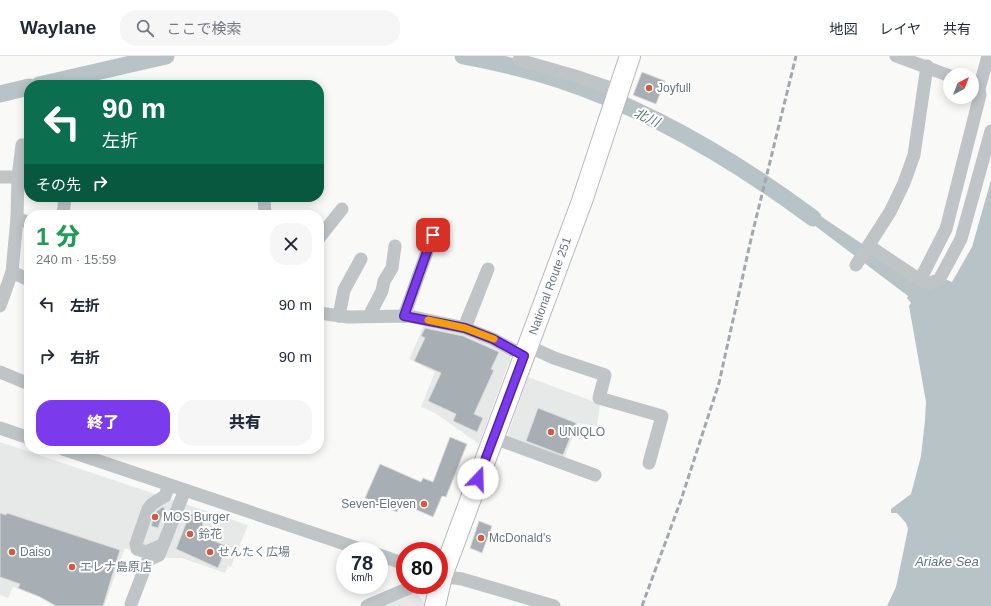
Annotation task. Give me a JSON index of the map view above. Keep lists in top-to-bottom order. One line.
{"streets":{"highway":["National Route 251"]},"water":["北川","Ariake Sea"],"places":["Joyfull","UNIQLO","Seven-Eleven","MOS Burger","鈴花","McDonald's","Daiso","せんたく広場","エレナ島原店"],"north":"top right","page":{"header":"Waylane","search":"ここで検索","nav":["地図","レイヤ","共有"],"turn":["90 m","左折"],"then":"その先","heading":["1 分","240 m · 15:59"],"list":[{"name":"左折","value":"90 m"},{"name":"右折","value":"90 m"}],"buttons":["終了","共有"],"speed":"78 km/h","limit":"80"}}
